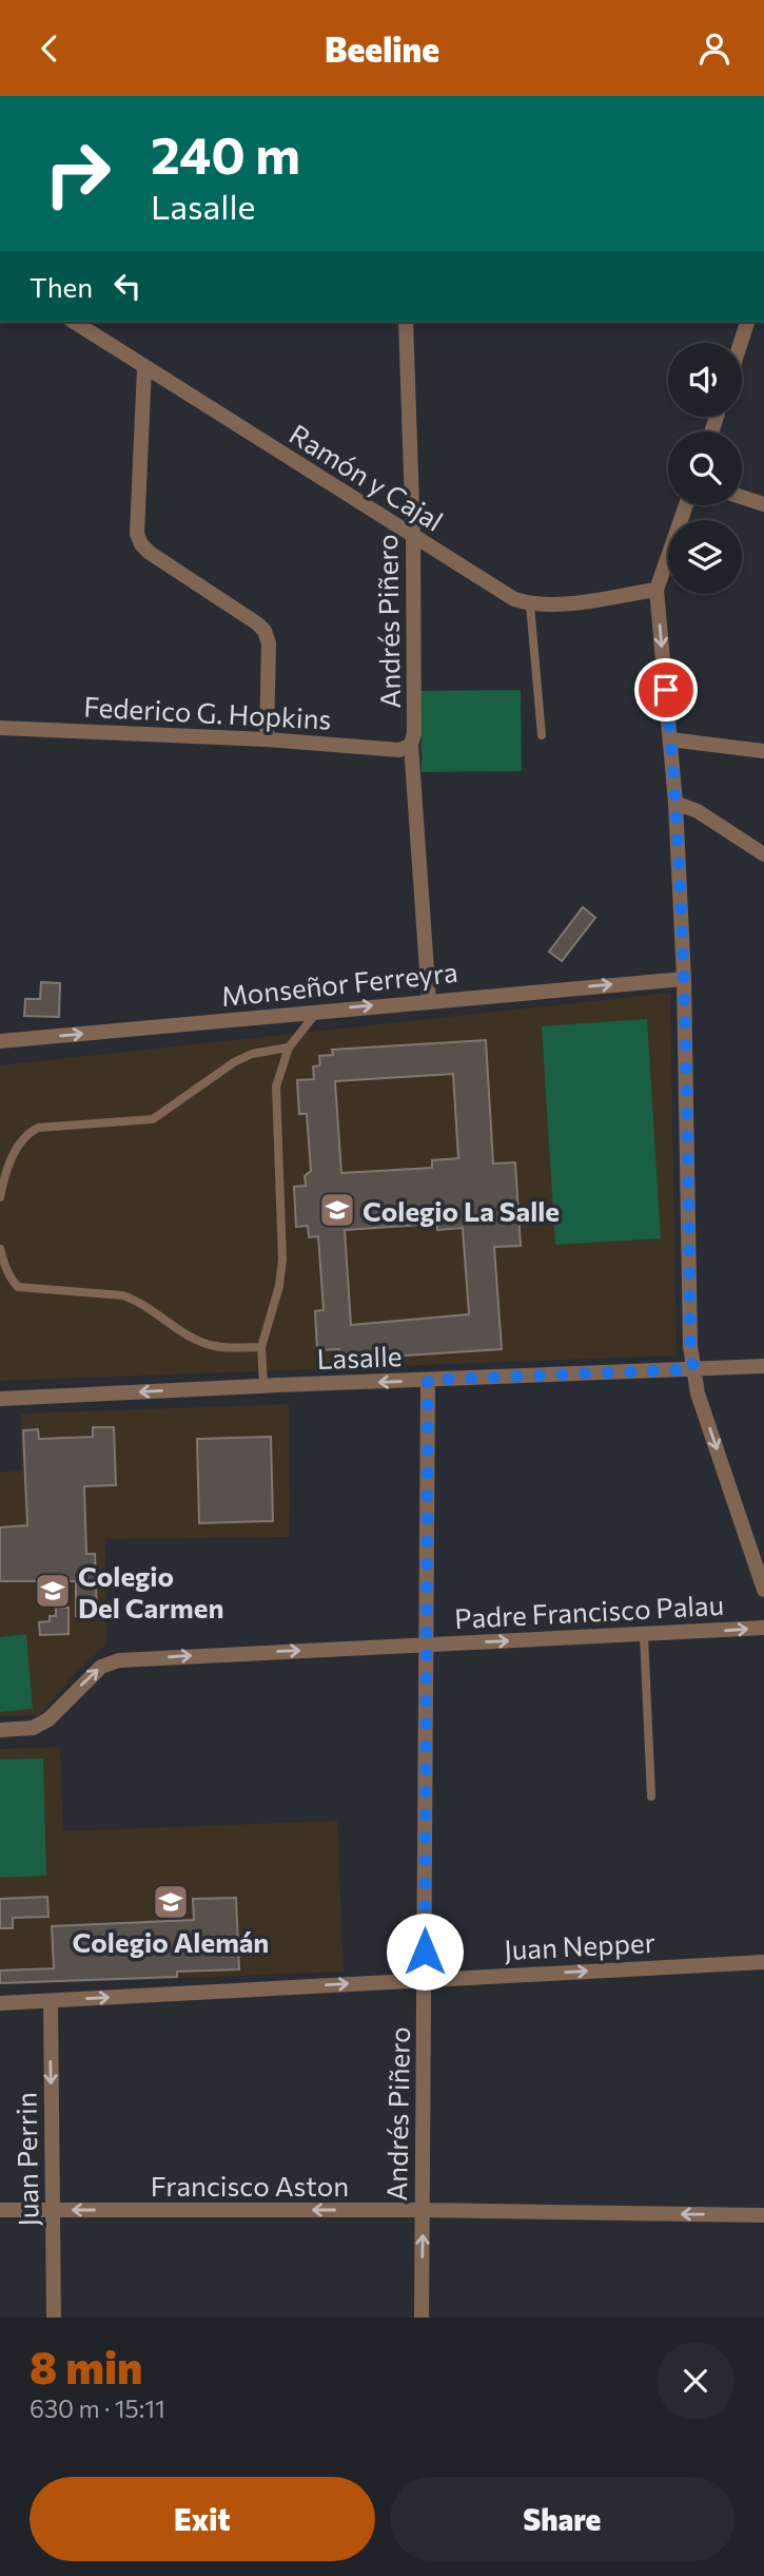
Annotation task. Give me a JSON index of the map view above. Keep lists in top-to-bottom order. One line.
{"streets":{"street":["Ramón y Cajal","Andrés Piñero","Federico G. Hopkins","Monseñor Ferreyra","Lasalle","Padre Francisco Palau","Juan Nepper","Juan Perrin","Francisco Aston"]},"crossings":[["Ramón y Cajal","Andrés Piñero"],["Andrés Piñero","Federico G. Hopkins"],["Andrés Piñero","Monseñor Ferreyra"],["Andrés Piñero","Lasalle"],["Andrés Piñero","Padre Francisco Palau"],["Andrés Piñero","Juan Nepper"],["Andrés Piñero","Francisco Aston"],["Juan Nepper","Juan Perrin"],["Juan Perrin","Francisco Aston"]],"one_way":["Monseñor Ferreyra","Lasalle","Padre Francisco Palau","Juan Nepper","Juan Perrin","Francisco Aston"],"places":{"school or university":["Colegio La Salle","Colegio Del Carmen","Colegio Alemán"]},"page":{"header":"Beeline","turn":["240 m","Lasalle"],"then":"Then","heading":["8 min","630 m · 15:11"],"buttons":["Exit","Share"]}}
